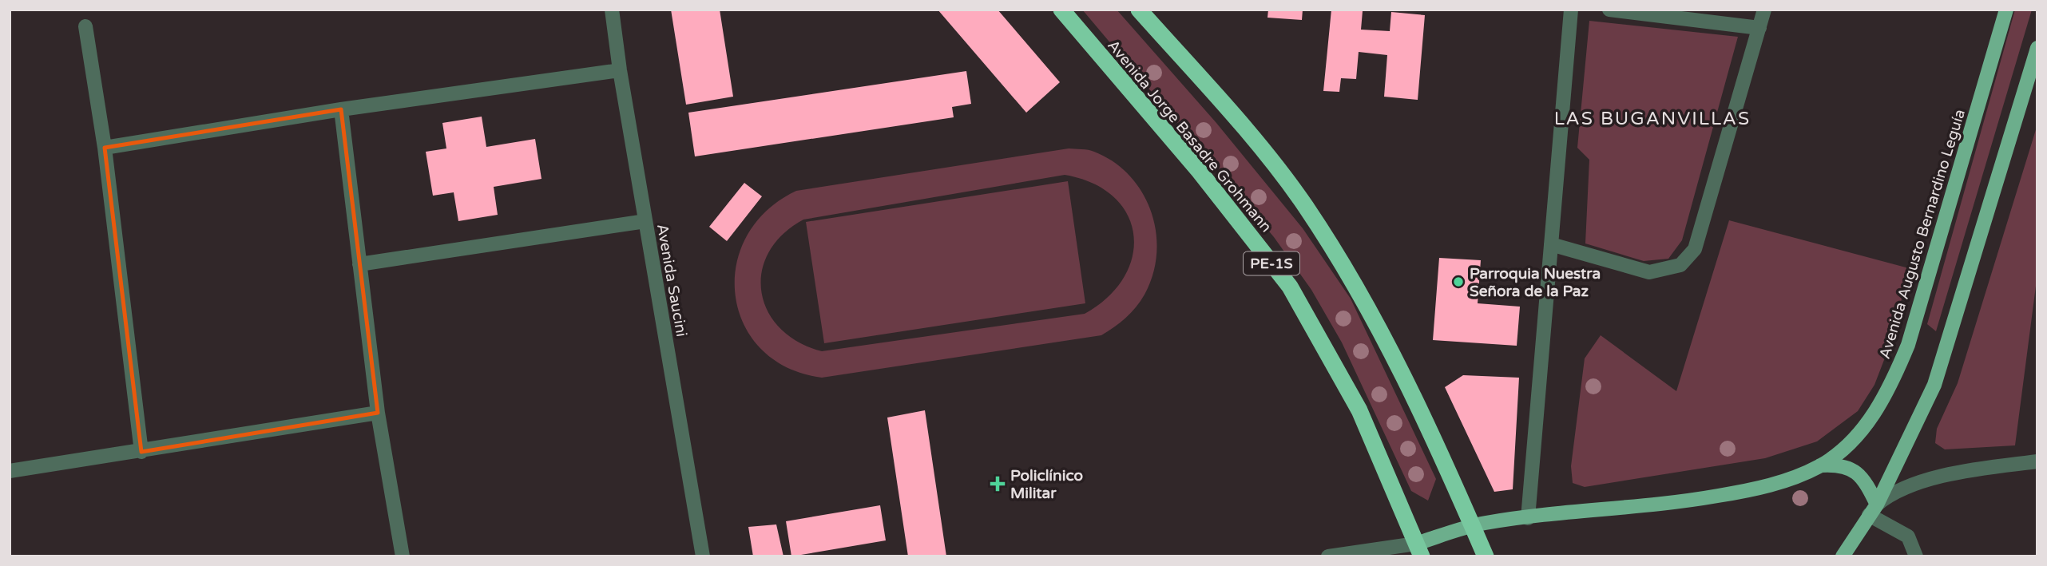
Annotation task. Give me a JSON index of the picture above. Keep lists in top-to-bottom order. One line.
{"streets":{"highway":["Avenida Jorge Basadre Grohmann","PE-1S"],"main road":["Avenida Augusto Bernardino Leguía"],"street":["Avenida Saucini"]},"crossings":[["Avenida Jorge Basadre Grohmann","Avenida Augusto Bernardino Leguía"]],"districts":["LAS BUGANVILLAS"],"places":{"other":["Parroquia Nuestra Señora de la Paz"],"health":["Policlínico Militar"]}}
